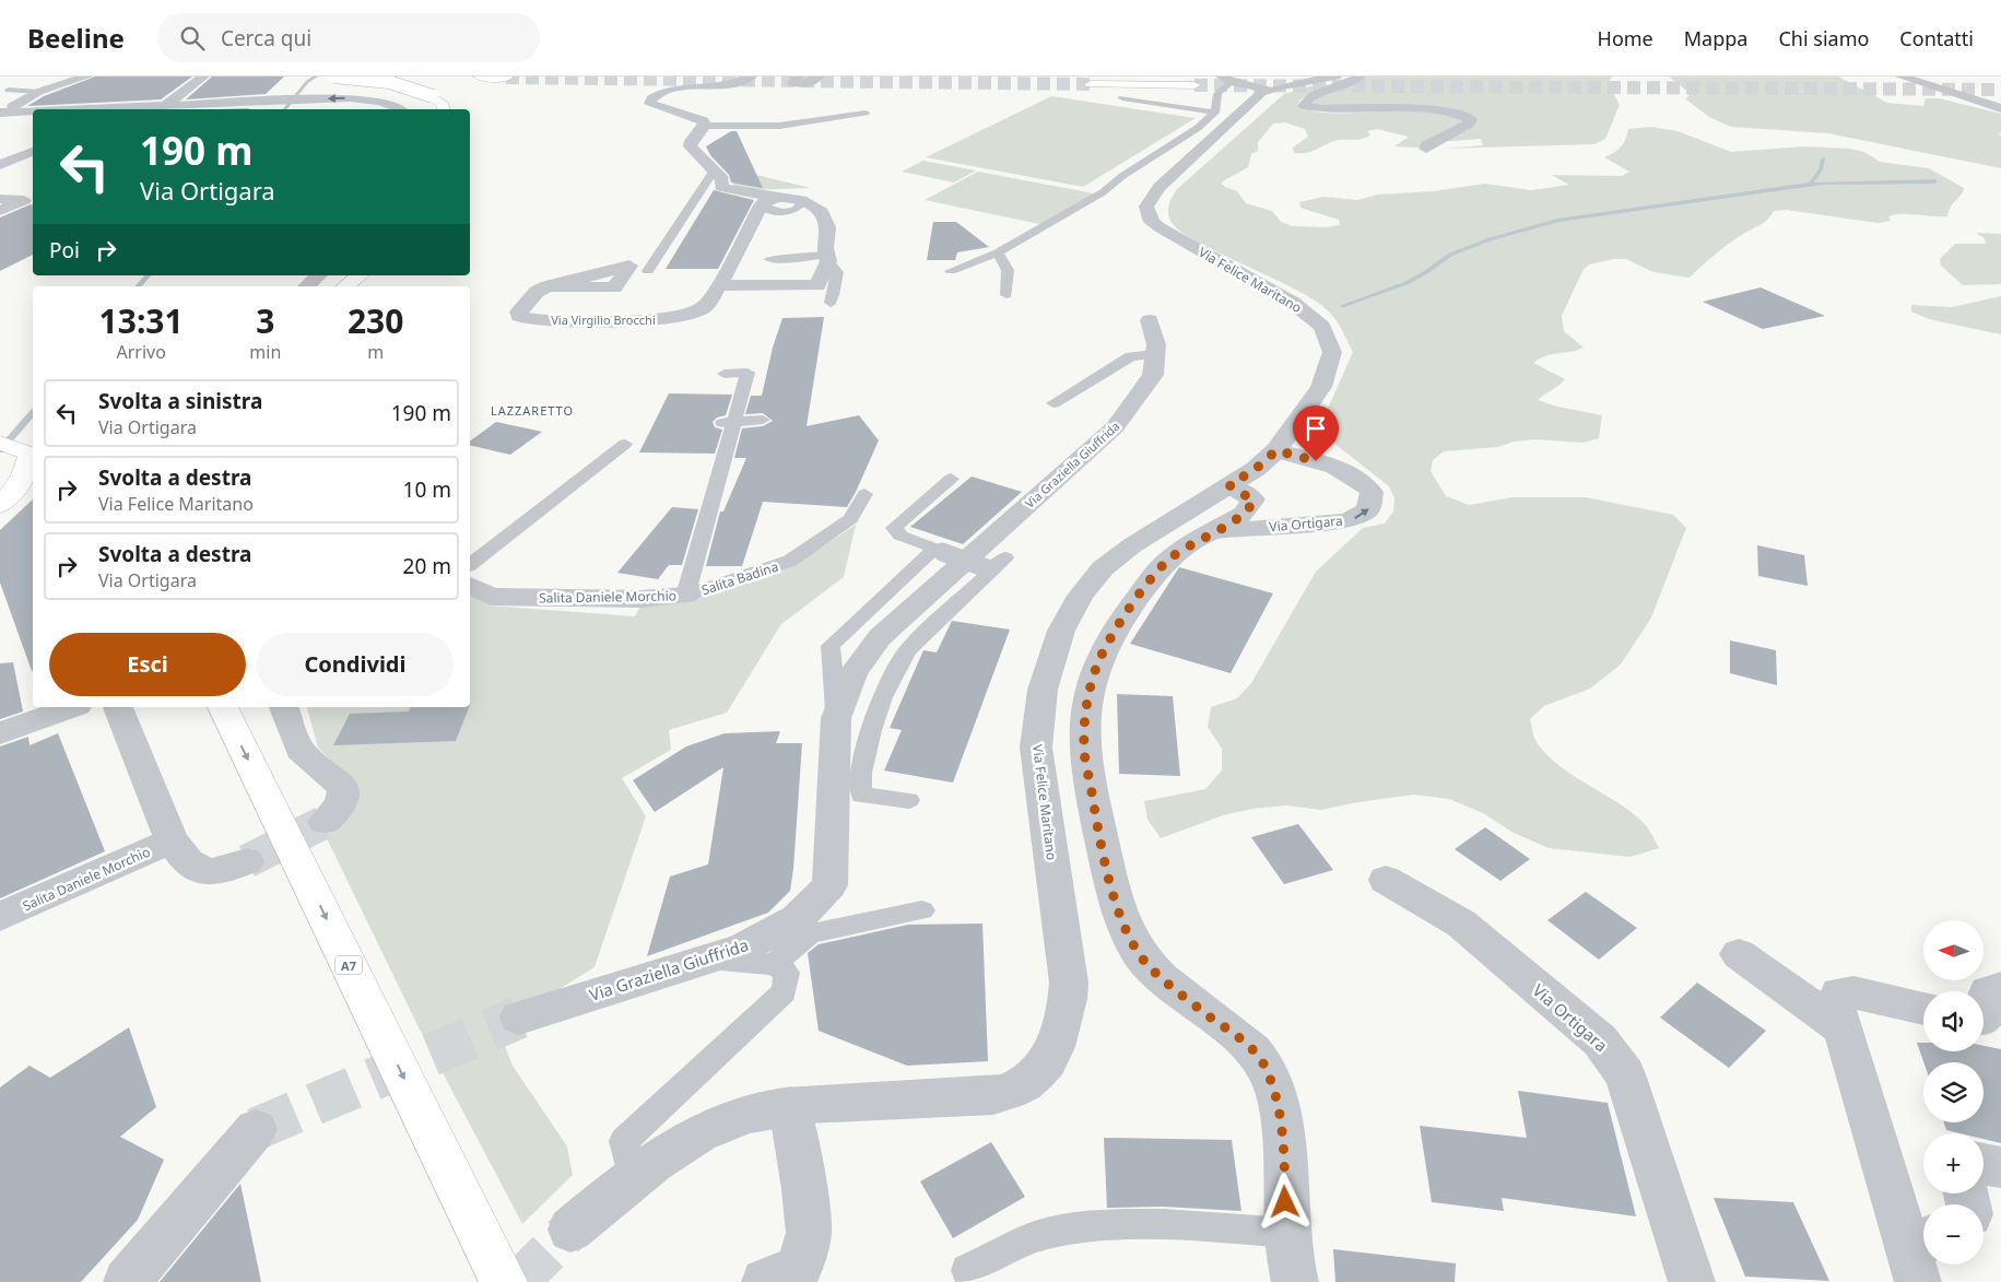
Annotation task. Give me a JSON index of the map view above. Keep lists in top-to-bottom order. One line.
{"streets":{"main road":["A7"],"street":["Via Felice Maritano","Via Virgilio Brocchi","Via Graziella Giuffrida","Via Ortigara","Salita Daniele Morchio"],"lane":["Salita Badina"]},"crossings":[["Via Felice Maritano","Via Ortigara"],["Salita Badina","Salita Daniele Morchio"]],"districts":["LAZZARETTO"],"north":"left","page":{"header":"Beeline","search":"Cerca qui","nav":["Home","Mappa","Chi siamo","Contatti"],"turn":["190 m","Via Ortigara"],"then":"Poi","eta":["13:31","Arrivo","3","min","230","m"],"list":[{"name":"Svolta a sinistra","note":"Via Ortigara","value":"190 m"},{"name":"Svolta a destra","note":"Via Felice Maritano","value":"10 m"},{"name":"Svolta a destra","note":"Via Ortigara","value":"20 m"}],"buttons":["Esci","Condividi"],"map_buttons":["+","−"]}}
